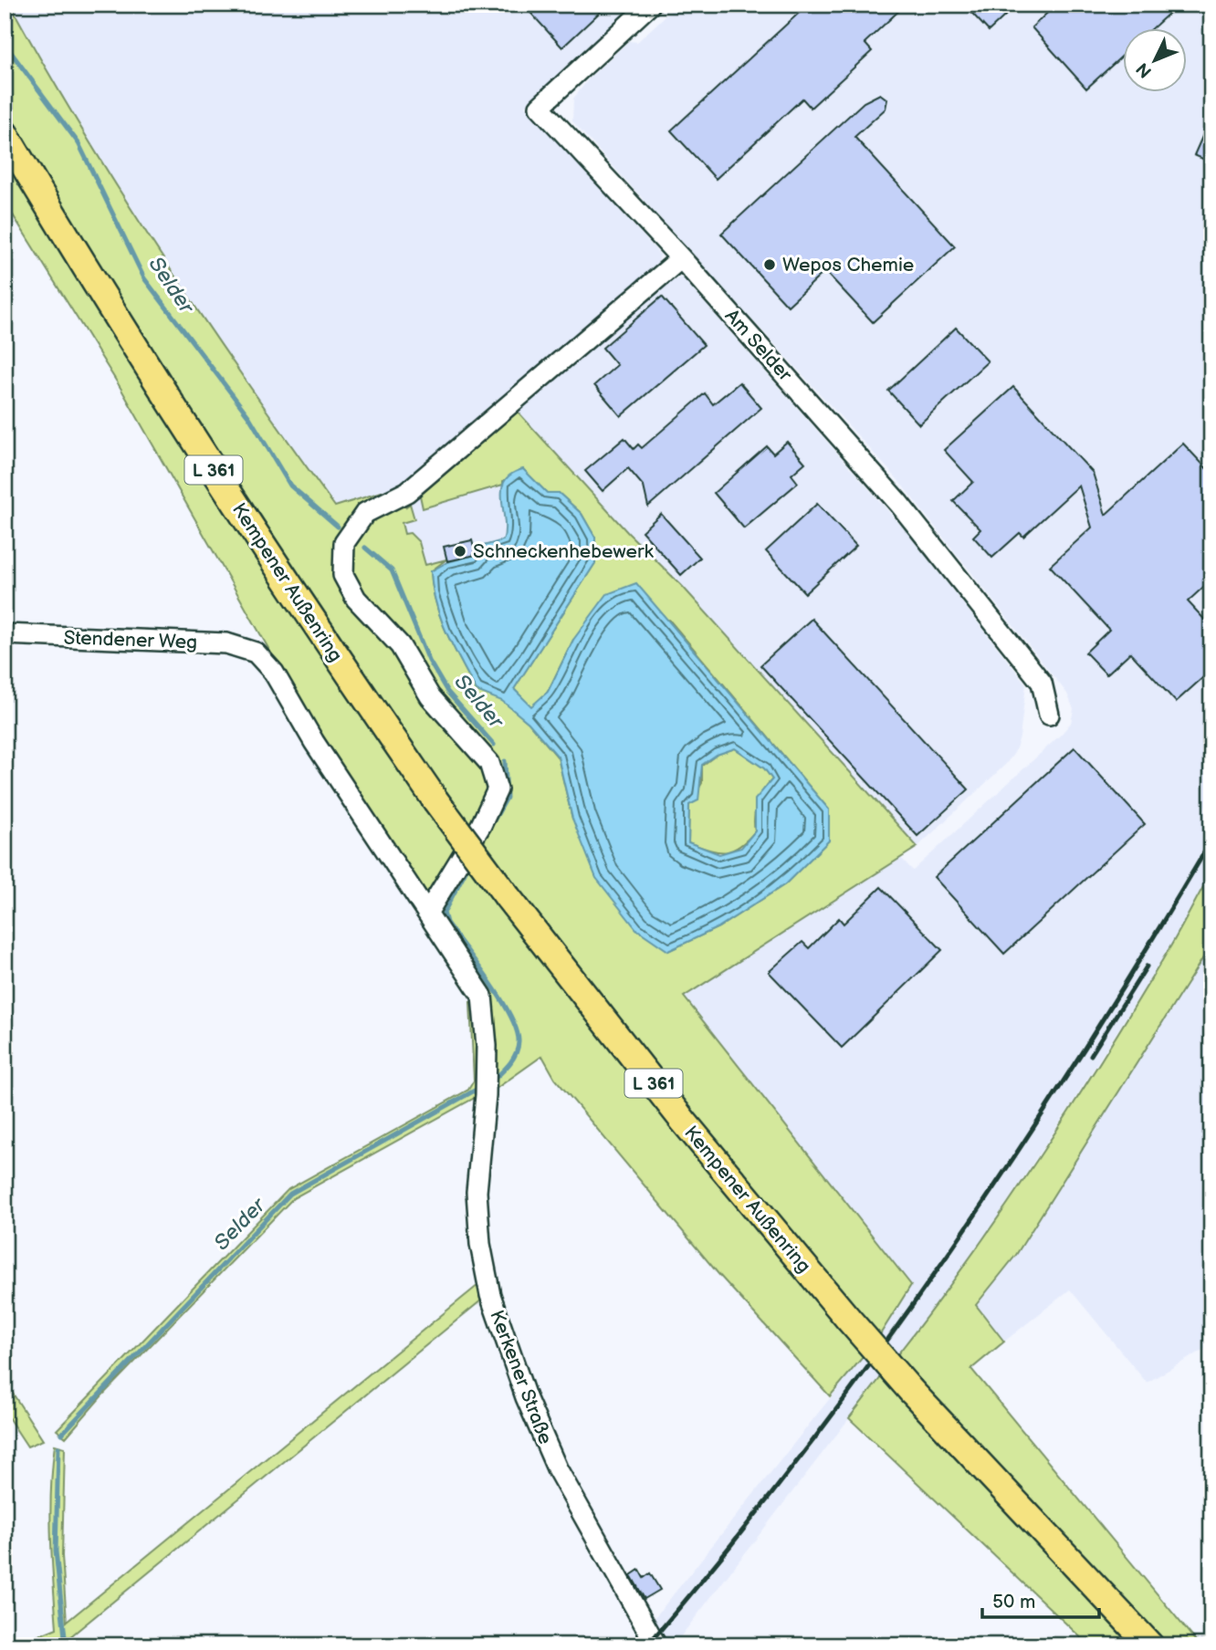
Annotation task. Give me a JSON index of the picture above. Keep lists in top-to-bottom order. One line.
{"streets":{"main road":["L 361","Kempener Außenring"],"street":["Am Selder","Stendener Weg","Kerkener Straße"]},"crossings":[["Stendener Weg","Kerkener Straße"]],"water":["Selder"],"places":["Wepos Chemie","Schneckenhebewerk"],"scale_bar":"50 m","north":"bottom left"}
